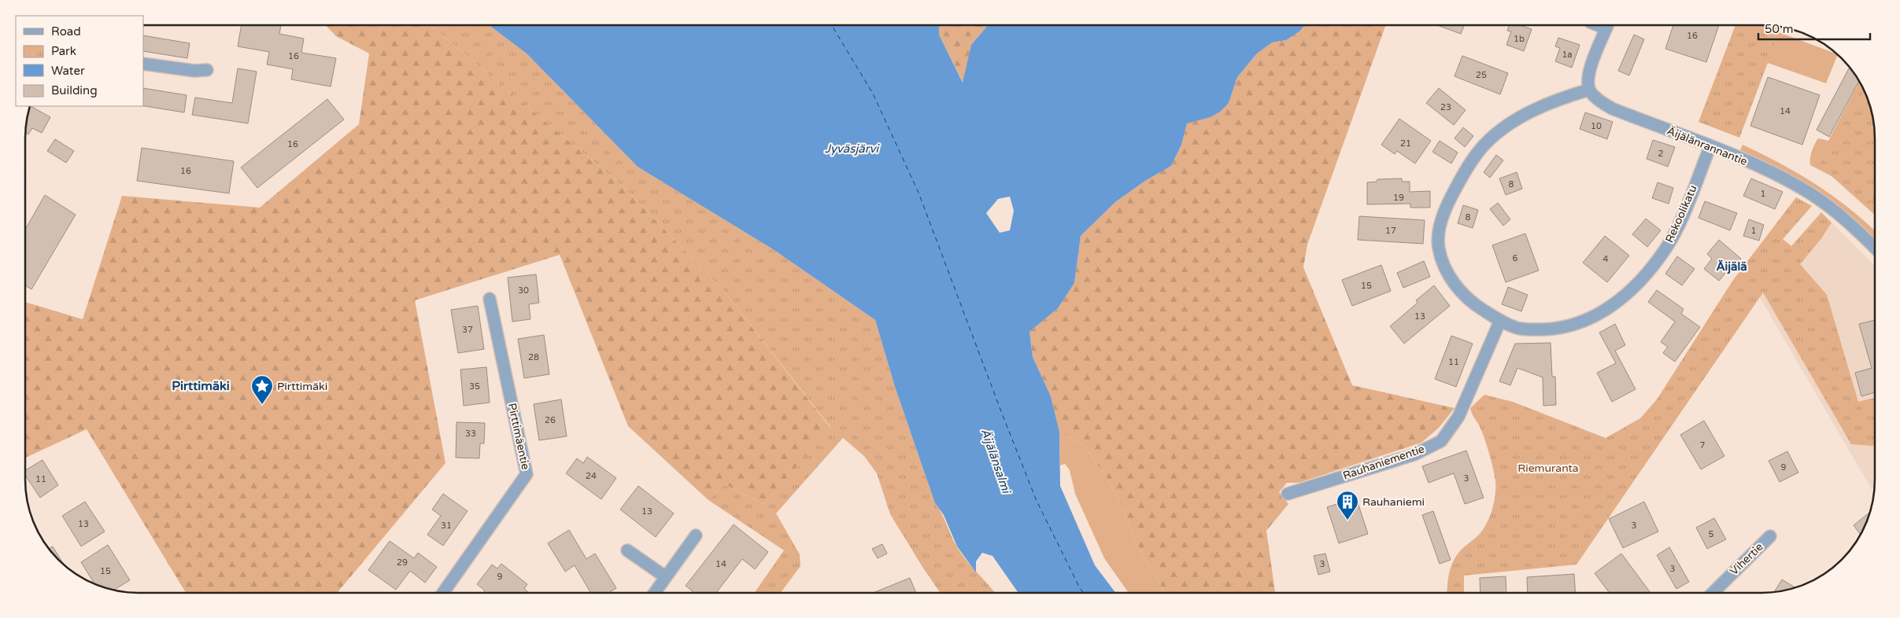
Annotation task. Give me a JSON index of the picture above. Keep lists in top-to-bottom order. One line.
{"streets":{"street":["Äijälänrannantie","Rekoolikatu","Pirttimäentie","Rauhaniementie","Vihertie"]},"crossings":[["Äijälänrannantie","Rekoolikatu"],["Rekoolikatu","Rauhaniementie"]],"districts":["Äijälä","Pirttimäki"],"water":["Jyväsjärvi","Äijälänsalmi"],"parks":["Riemuranta"],"places":{"place":["Pirttimäki"],"building":["Rauhaniemi"]},"house_numbers":["16","1b","1a","16","25","23","14","10","21","16","2","16","8","1","19","8","17","1","6","4","15","30","13","37","28","11","35","26","33","7","9","24","3","11","13","13","31","3","5","29","14","3","3","15","9"],"legend":["Road","Park","Water","Building"],"scale_bar":"50 m"}
